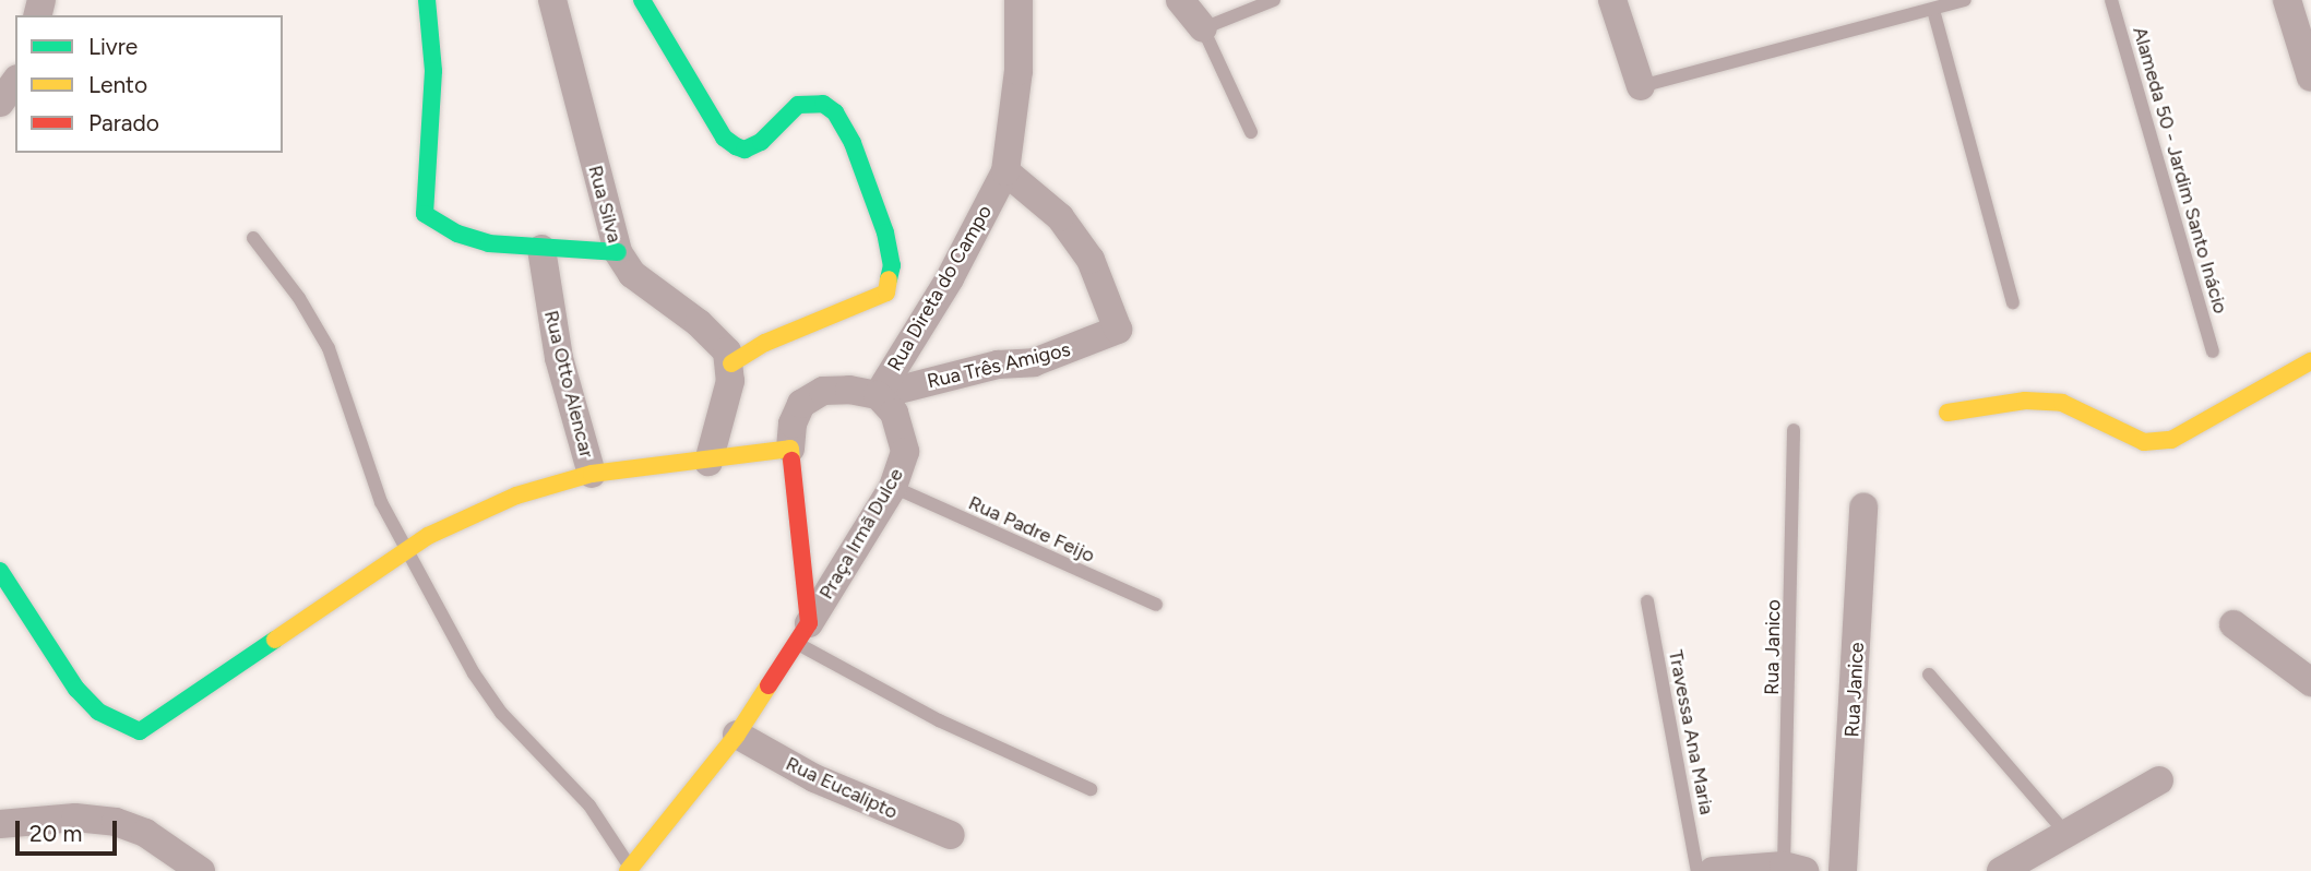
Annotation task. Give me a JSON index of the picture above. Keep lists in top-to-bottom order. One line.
{"streets":{"street":["Rua Silva","Rua Direta do Campo","Rua Três Amigos","Rua Otto Alencar","Praça Irmã Dulce","Rua Janice","Rua Eucalipto"],"lane":["Alameda 50 - Jardim Santo Inácio","Rua Padre Feijo","Rua Janico","Travessa Ana Maria"]},"crossings":[["Rua Direta do Campo","Rua Três Amigos"],["Rua Direta do Campo","Praça Irmã Dulce"],["Rua Três Amigos","Praça Irmã Dulce"],["Rua Padre Feijo","Praça Irmã Dulce"]],"legend":["Livre","Lento","Parado"],"scale_bar":"20 m"}
